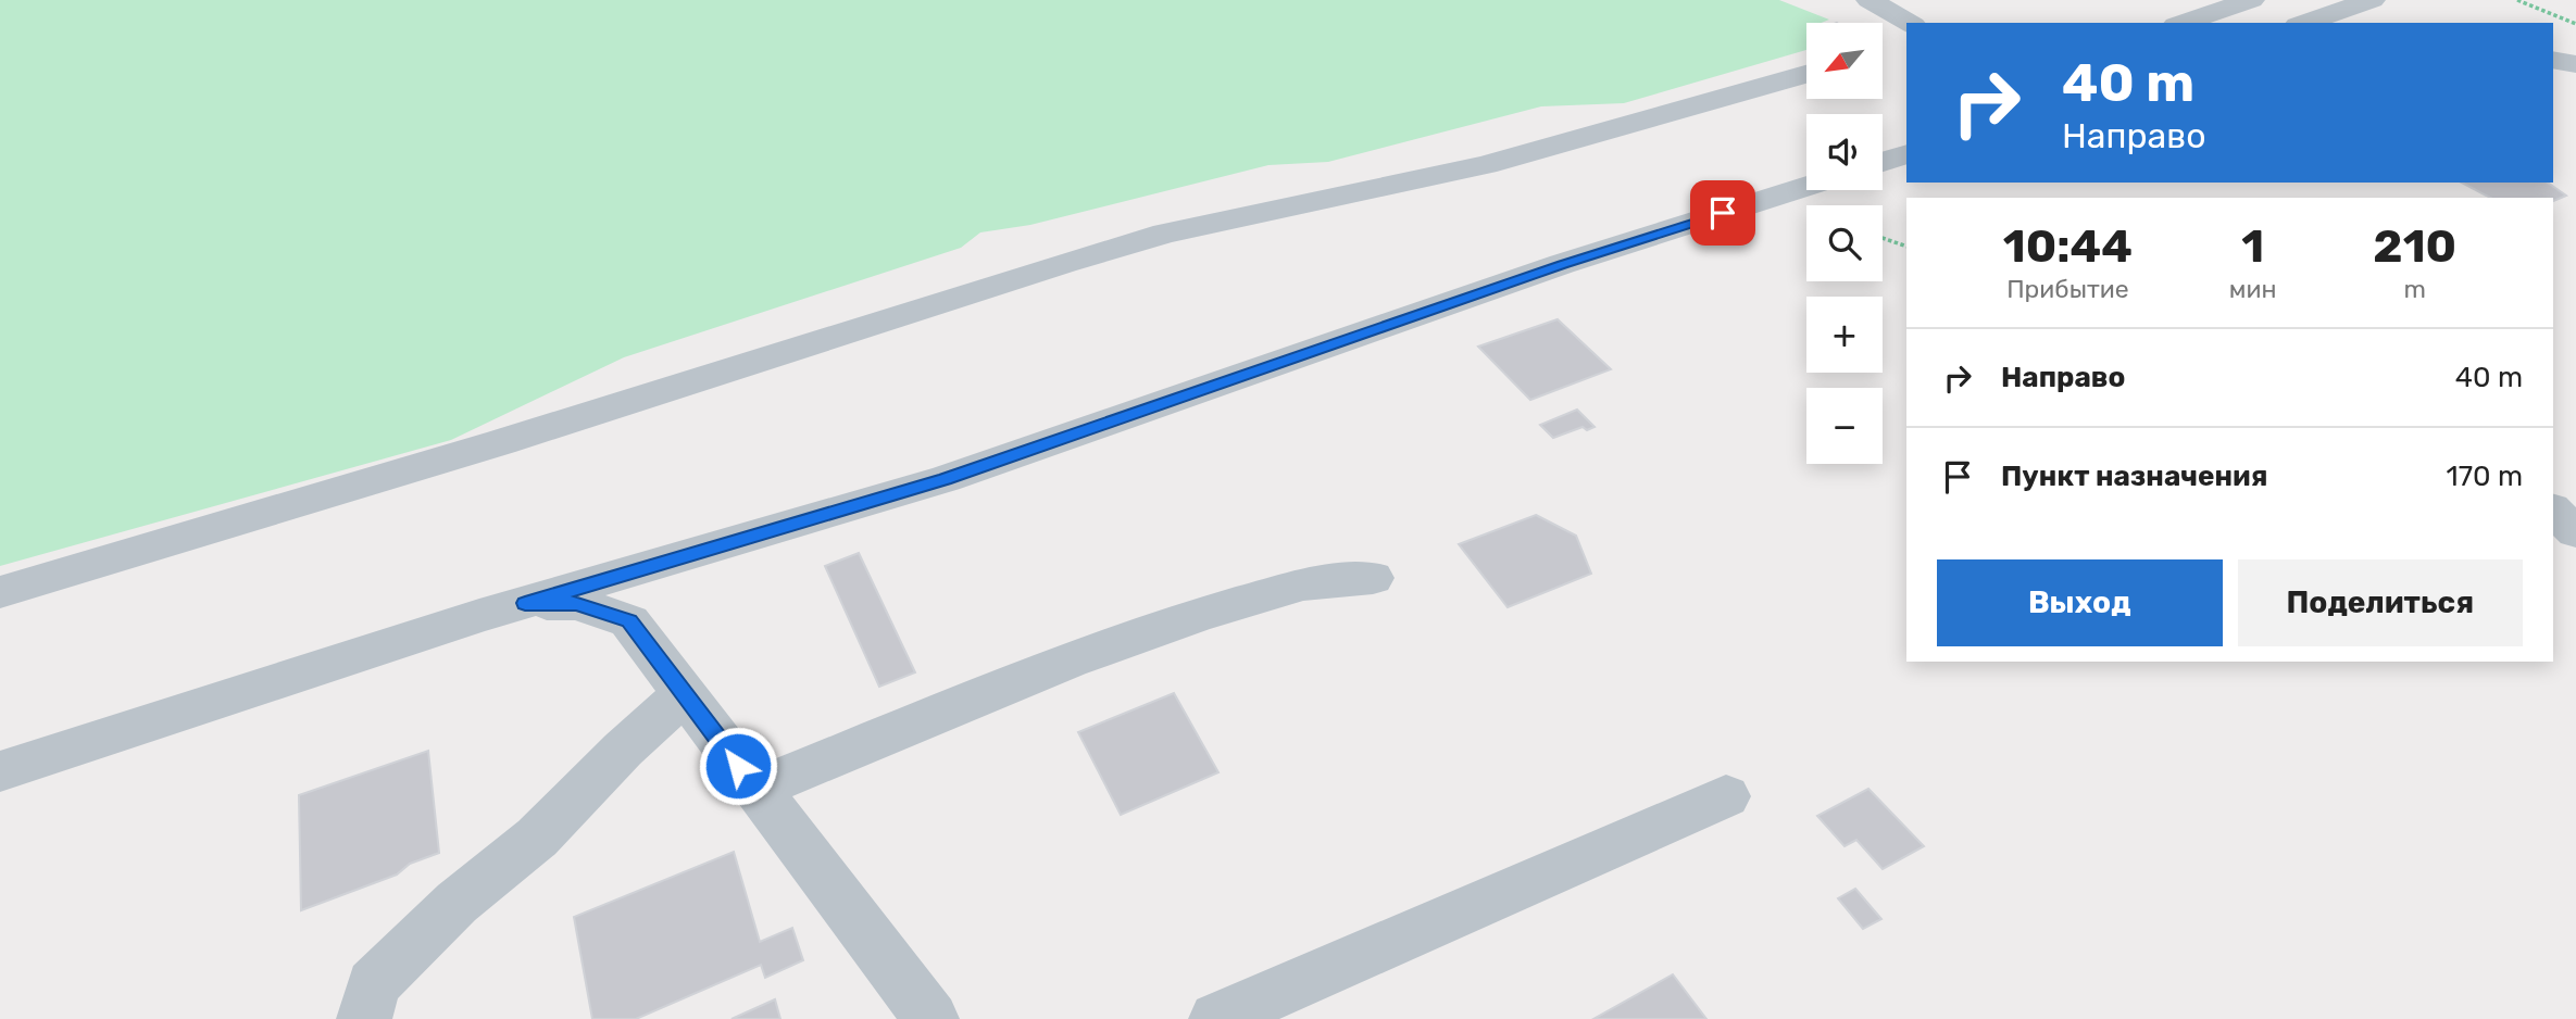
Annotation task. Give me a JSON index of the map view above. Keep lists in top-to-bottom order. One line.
{"north":"bottom left","page":{"map_buttons":["+","−"],"turn":["40 m","Направо"],"eta":["10:44","Прибытие","1","мин","210","m"],"list":[{"name":"Направо","value":"40 m"},{"name":"Пункт назначения","value":"170 m"}],"buttons":["Выход","Поделиться"]}}
